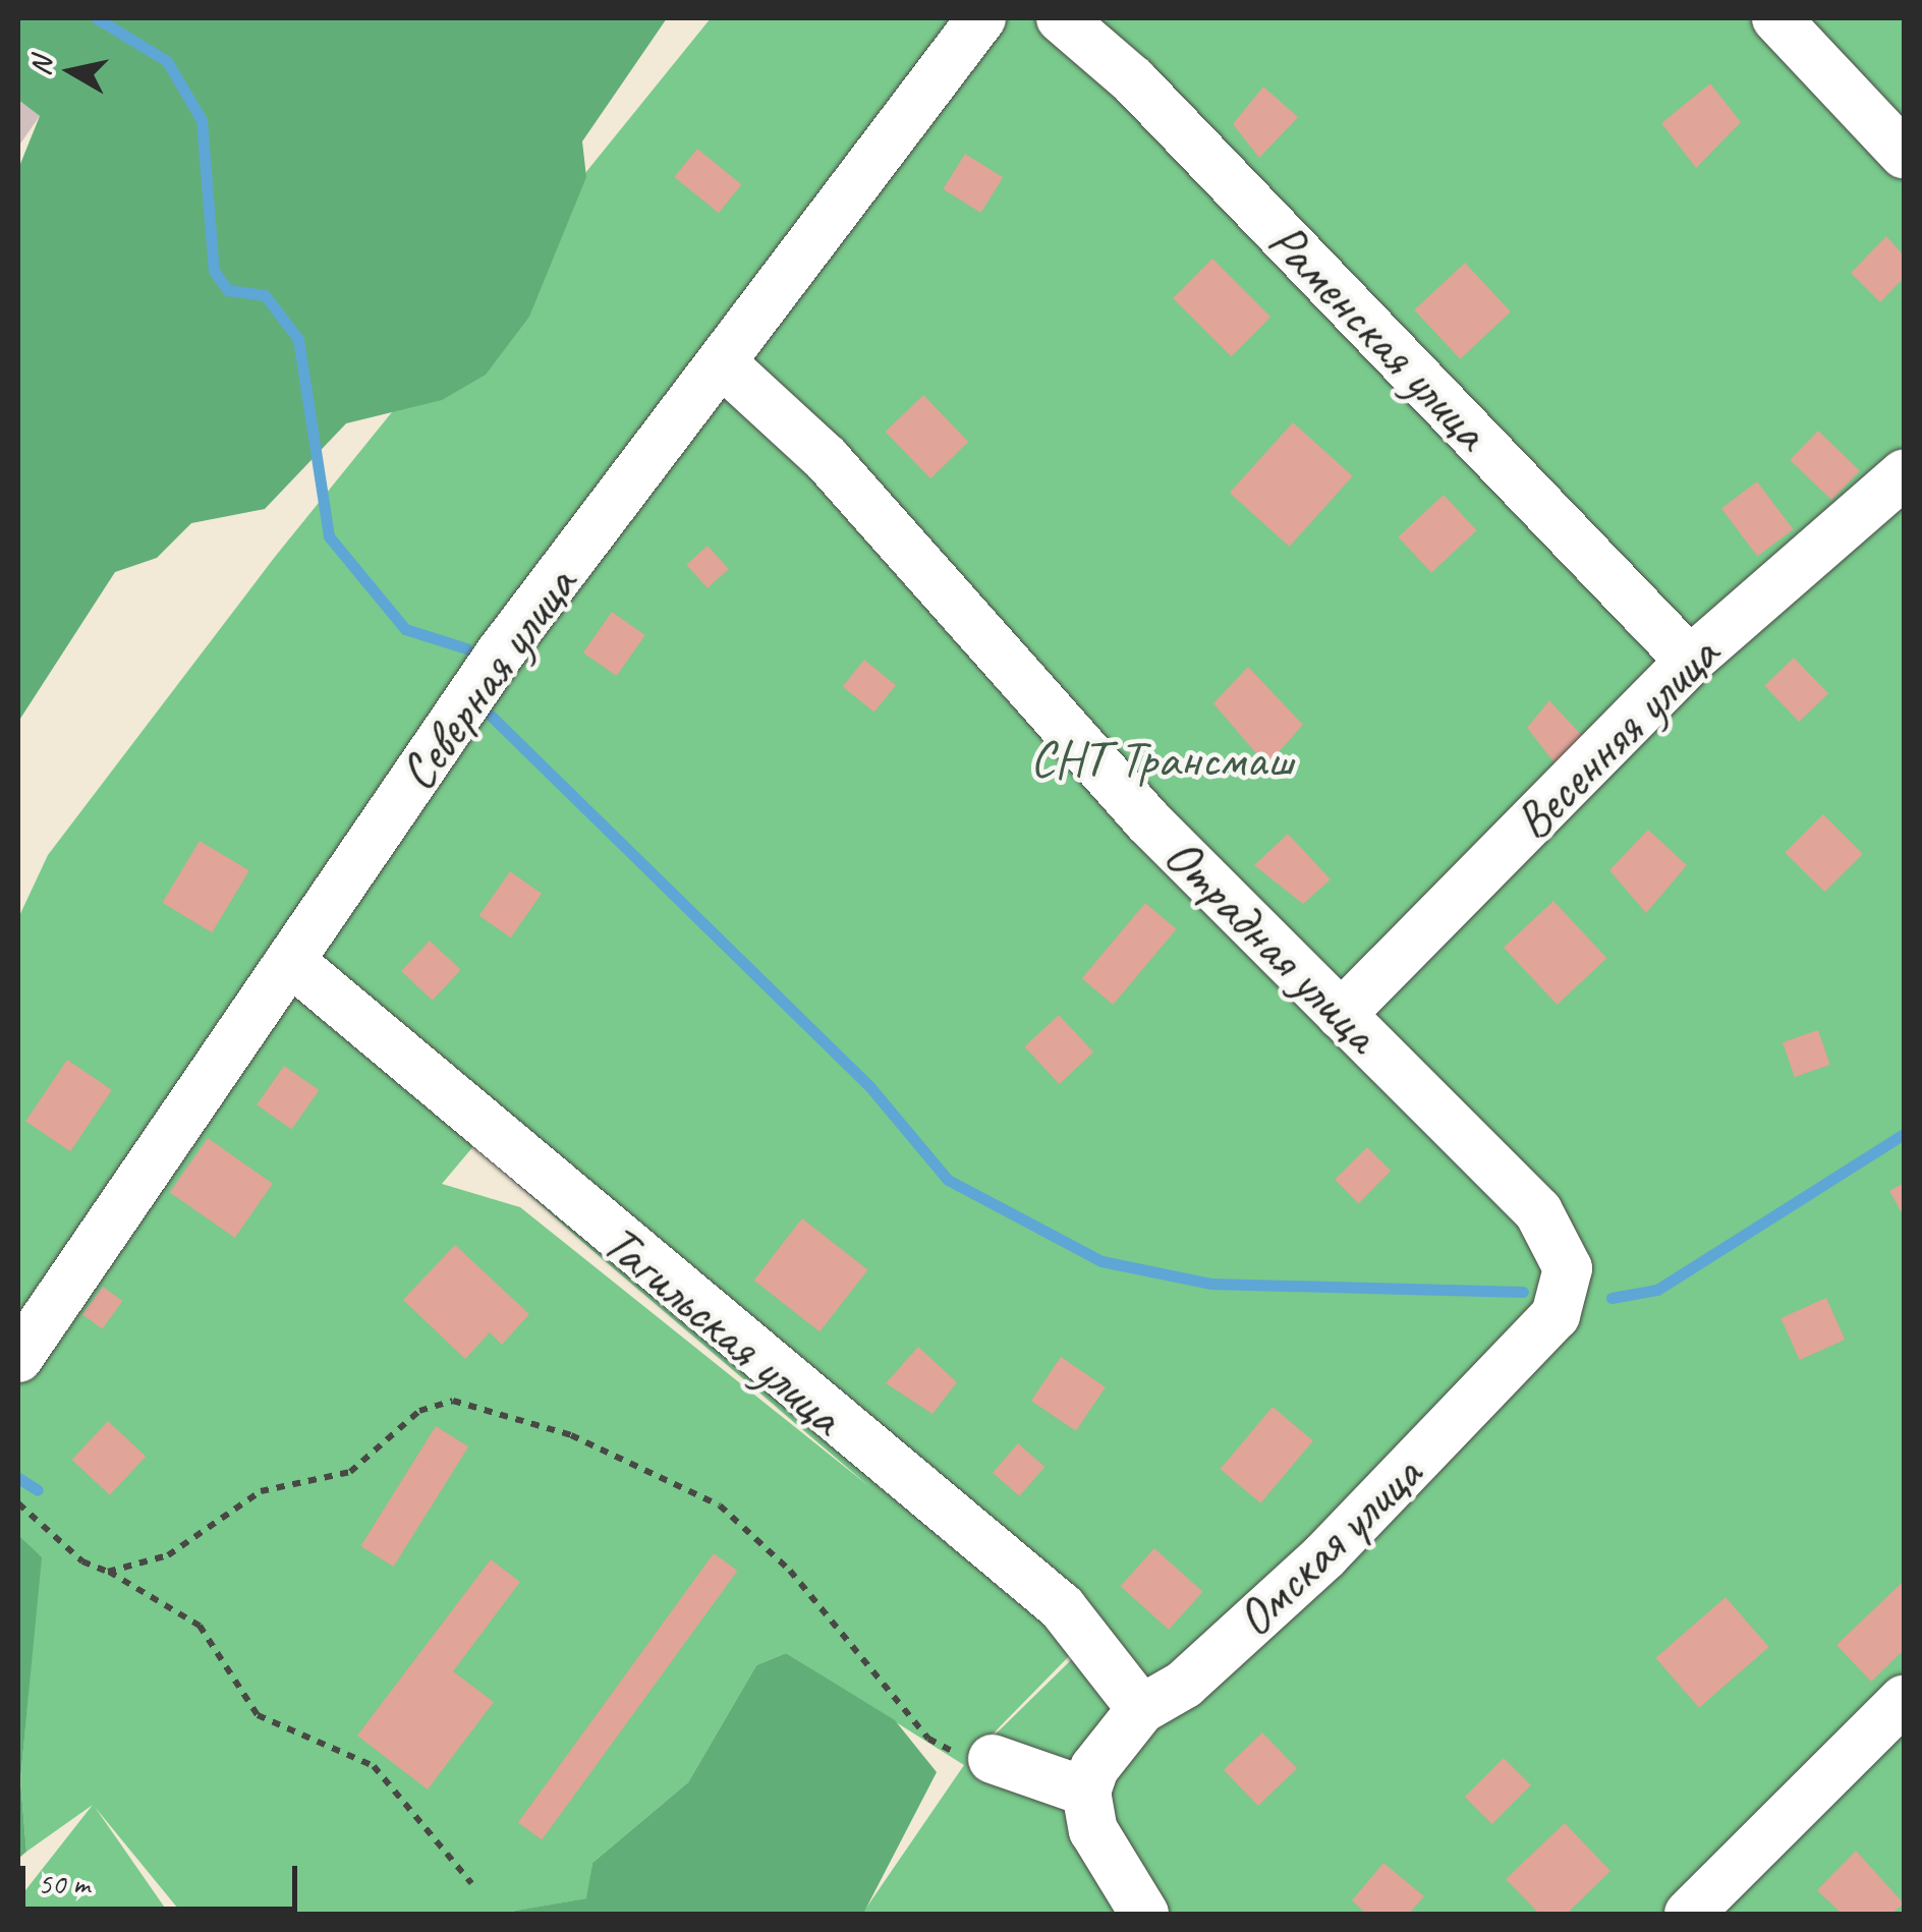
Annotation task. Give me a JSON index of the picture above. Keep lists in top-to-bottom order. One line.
{"streets":{"street":["Раменская улица","Северная улица","Весенняя улица","Отрадная улица","Тагильская улица","Омская улица"]},"crossings":[["Раменская улица","Весенняя улица"],["Северная улица","Отрадная улица"],["Северная улица","Тагильская улица"],["Весенняя улица","Отрадная улица"],["Отрадная улица","Омская улица"],["Тагильская улица","Омская улица"]],"parks":["СНТ Трансмаш"],"scale_bar":"50 m","north":"left"}
